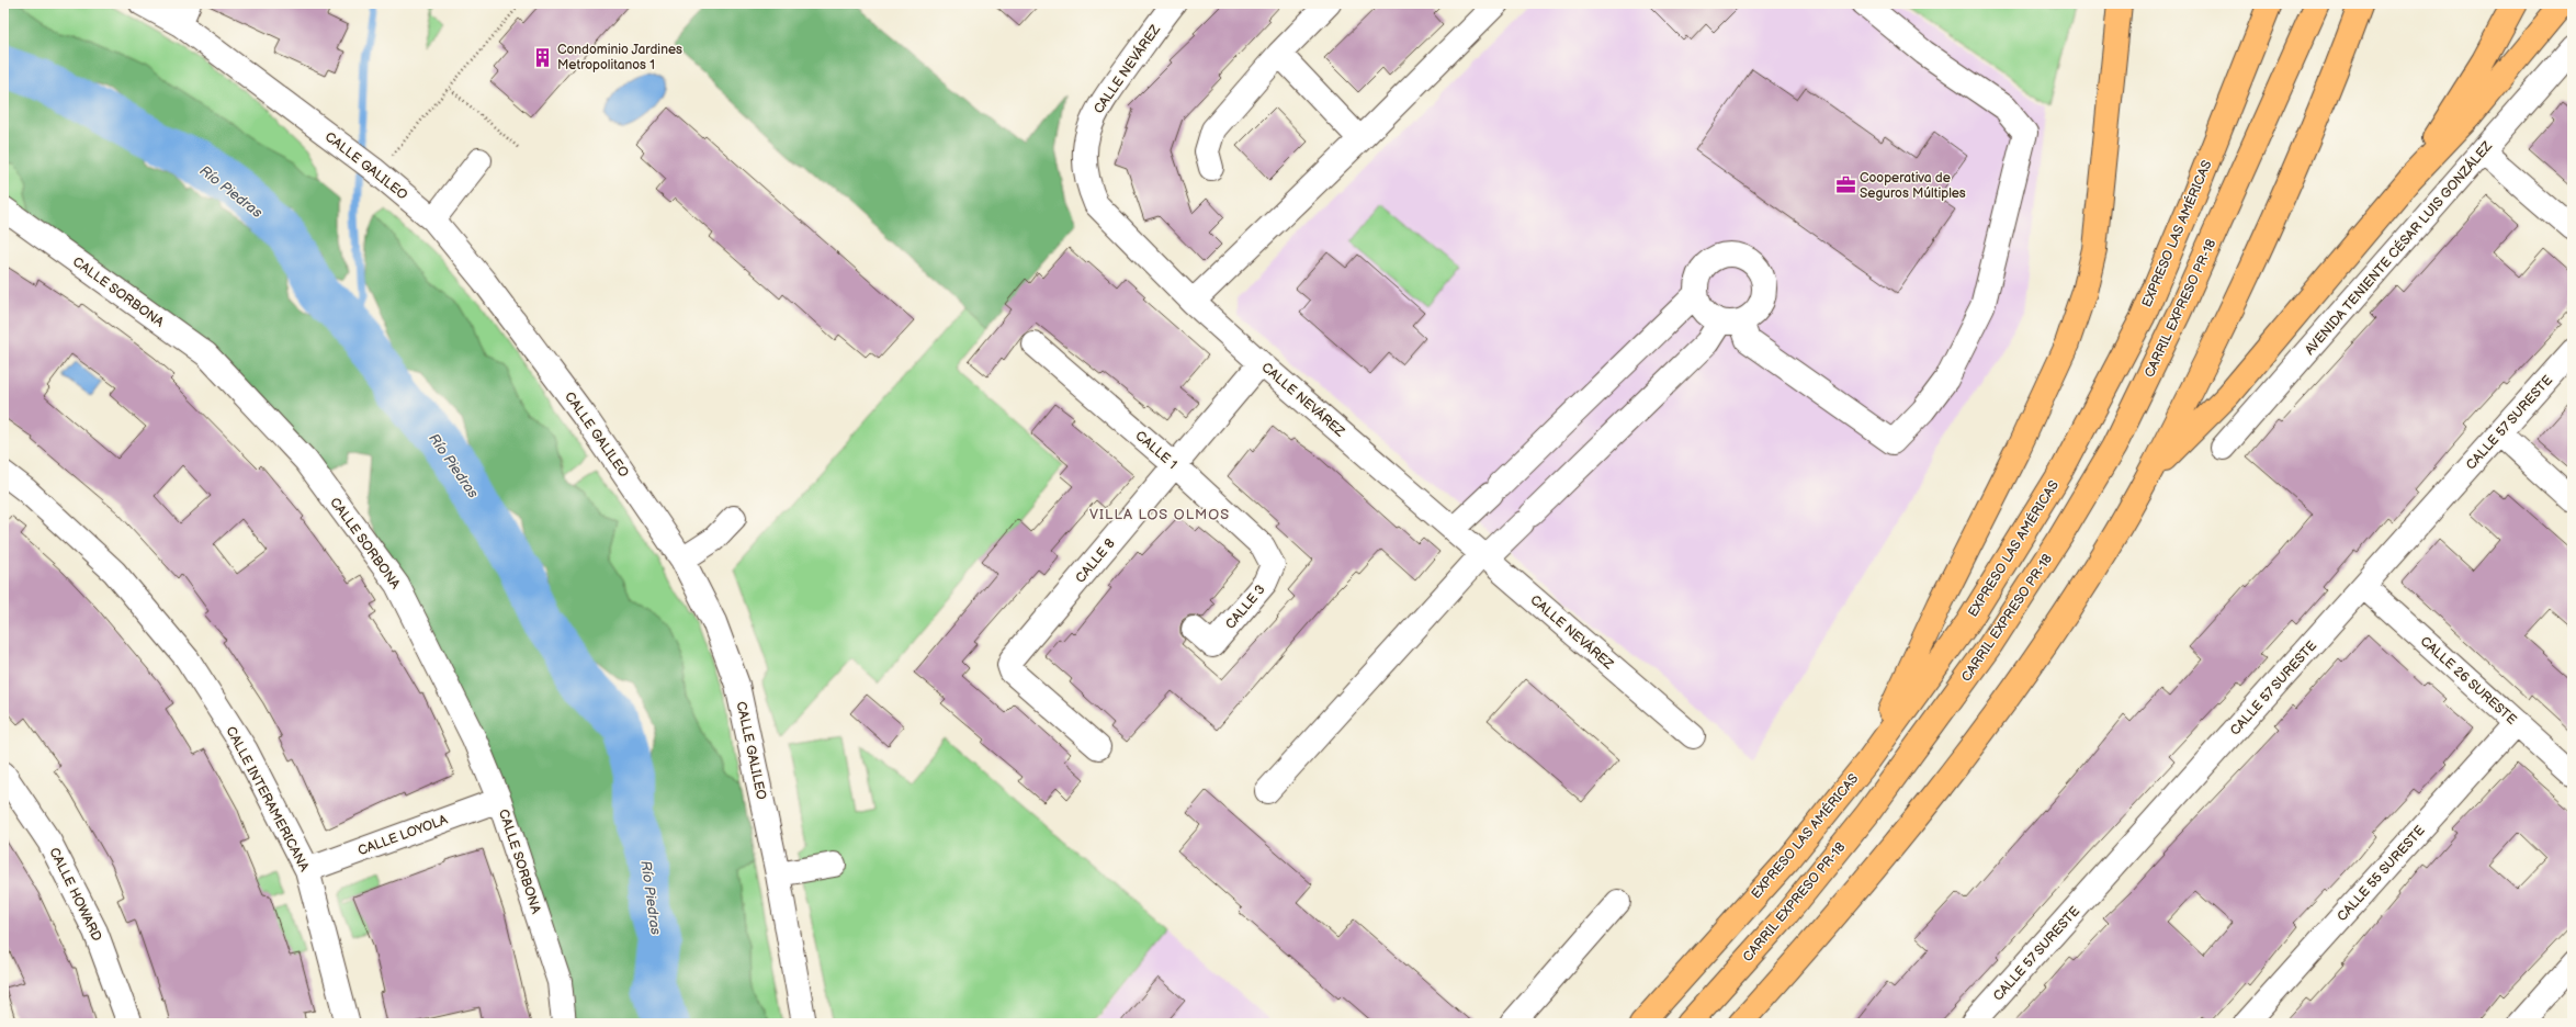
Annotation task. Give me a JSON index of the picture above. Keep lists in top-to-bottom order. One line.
{"streets":{"highway":["EXPRESO LAS AMÉRICAS","CARRIL EXPRESO PR-18"],"street":["CALLE NEVÁREZ","CALLE GALILEO","AVENIDA TENIENTE CÉSAR LUIS GONZÁLEZ","CALLE SORBONA","CALLE 57 SURESTE","CALLE 1","CALLE 8","CALLE 3","CALLE 26 SURESTE","CALLE INTERAMERICANA","CALLE LOYOLA","CALLE 55 SURESTE","CALLE HOWARD"]},"crossings":[["CALLE NEVÁREZ","CALLE 8"],["CALLE SORBONA","CALLE LOYOLA"],["CALLE 57 SURESTE","CALLE 26 SURESTE"],["CALLE 1","CALLE 8"],["CALLE 1","CALLE 3"],["CALLE 26 SURESTE","CALLE 55 SURESTE"],["CALLE INTERAMERICANA","CALLE LOYOLA"]],"districts":["VILLA LOS OLMOS"],"water":["Río Piedras"],"places":{"building":["Condominio Jardines Metropolitanos 1"],"office":["Cooperativa de Seguros Múltiples"]}}
